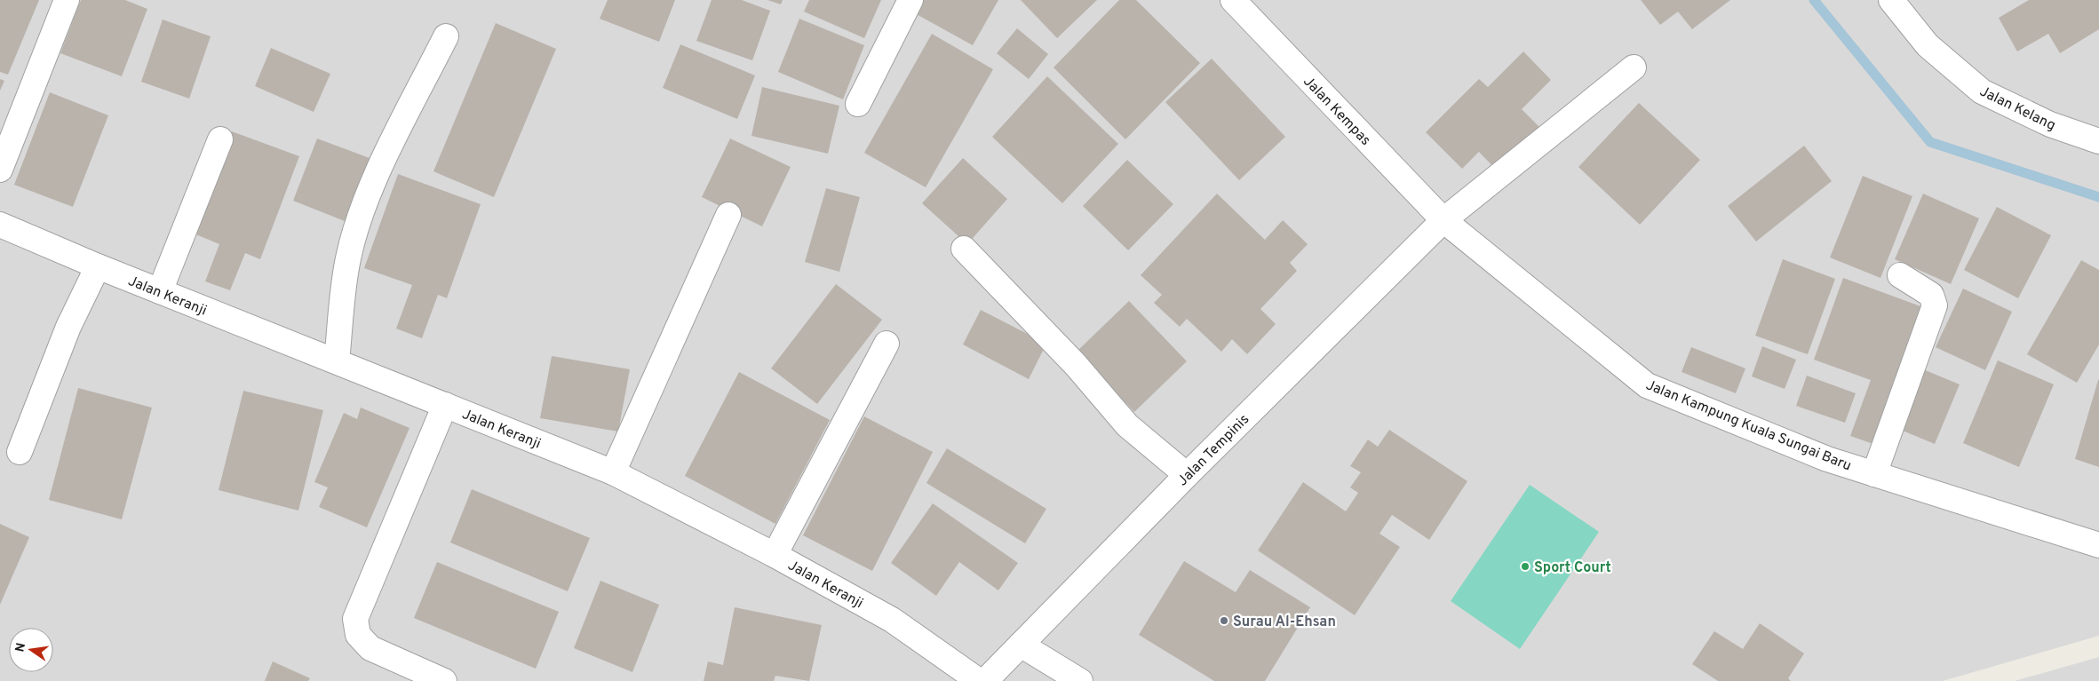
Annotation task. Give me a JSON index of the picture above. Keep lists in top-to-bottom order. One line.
{"streets":{"street":["Jalan Kelang","Jalan Kempas","Jalan Keranji","Jalan Kampung Kuala Sungai Baru","Jalan Tempinis"]},"crossings":[["Jalan Kempas","Jalan Kampung Kuala Sungai Baru"],["Jalan Kempas","Jalan Tempinis"],["Jalan Kampung Kuala Sungai Baru","Jalan Tempinis"]],"places":["Sport Court","Surau Al-Ehsan"],"north":"left"}
